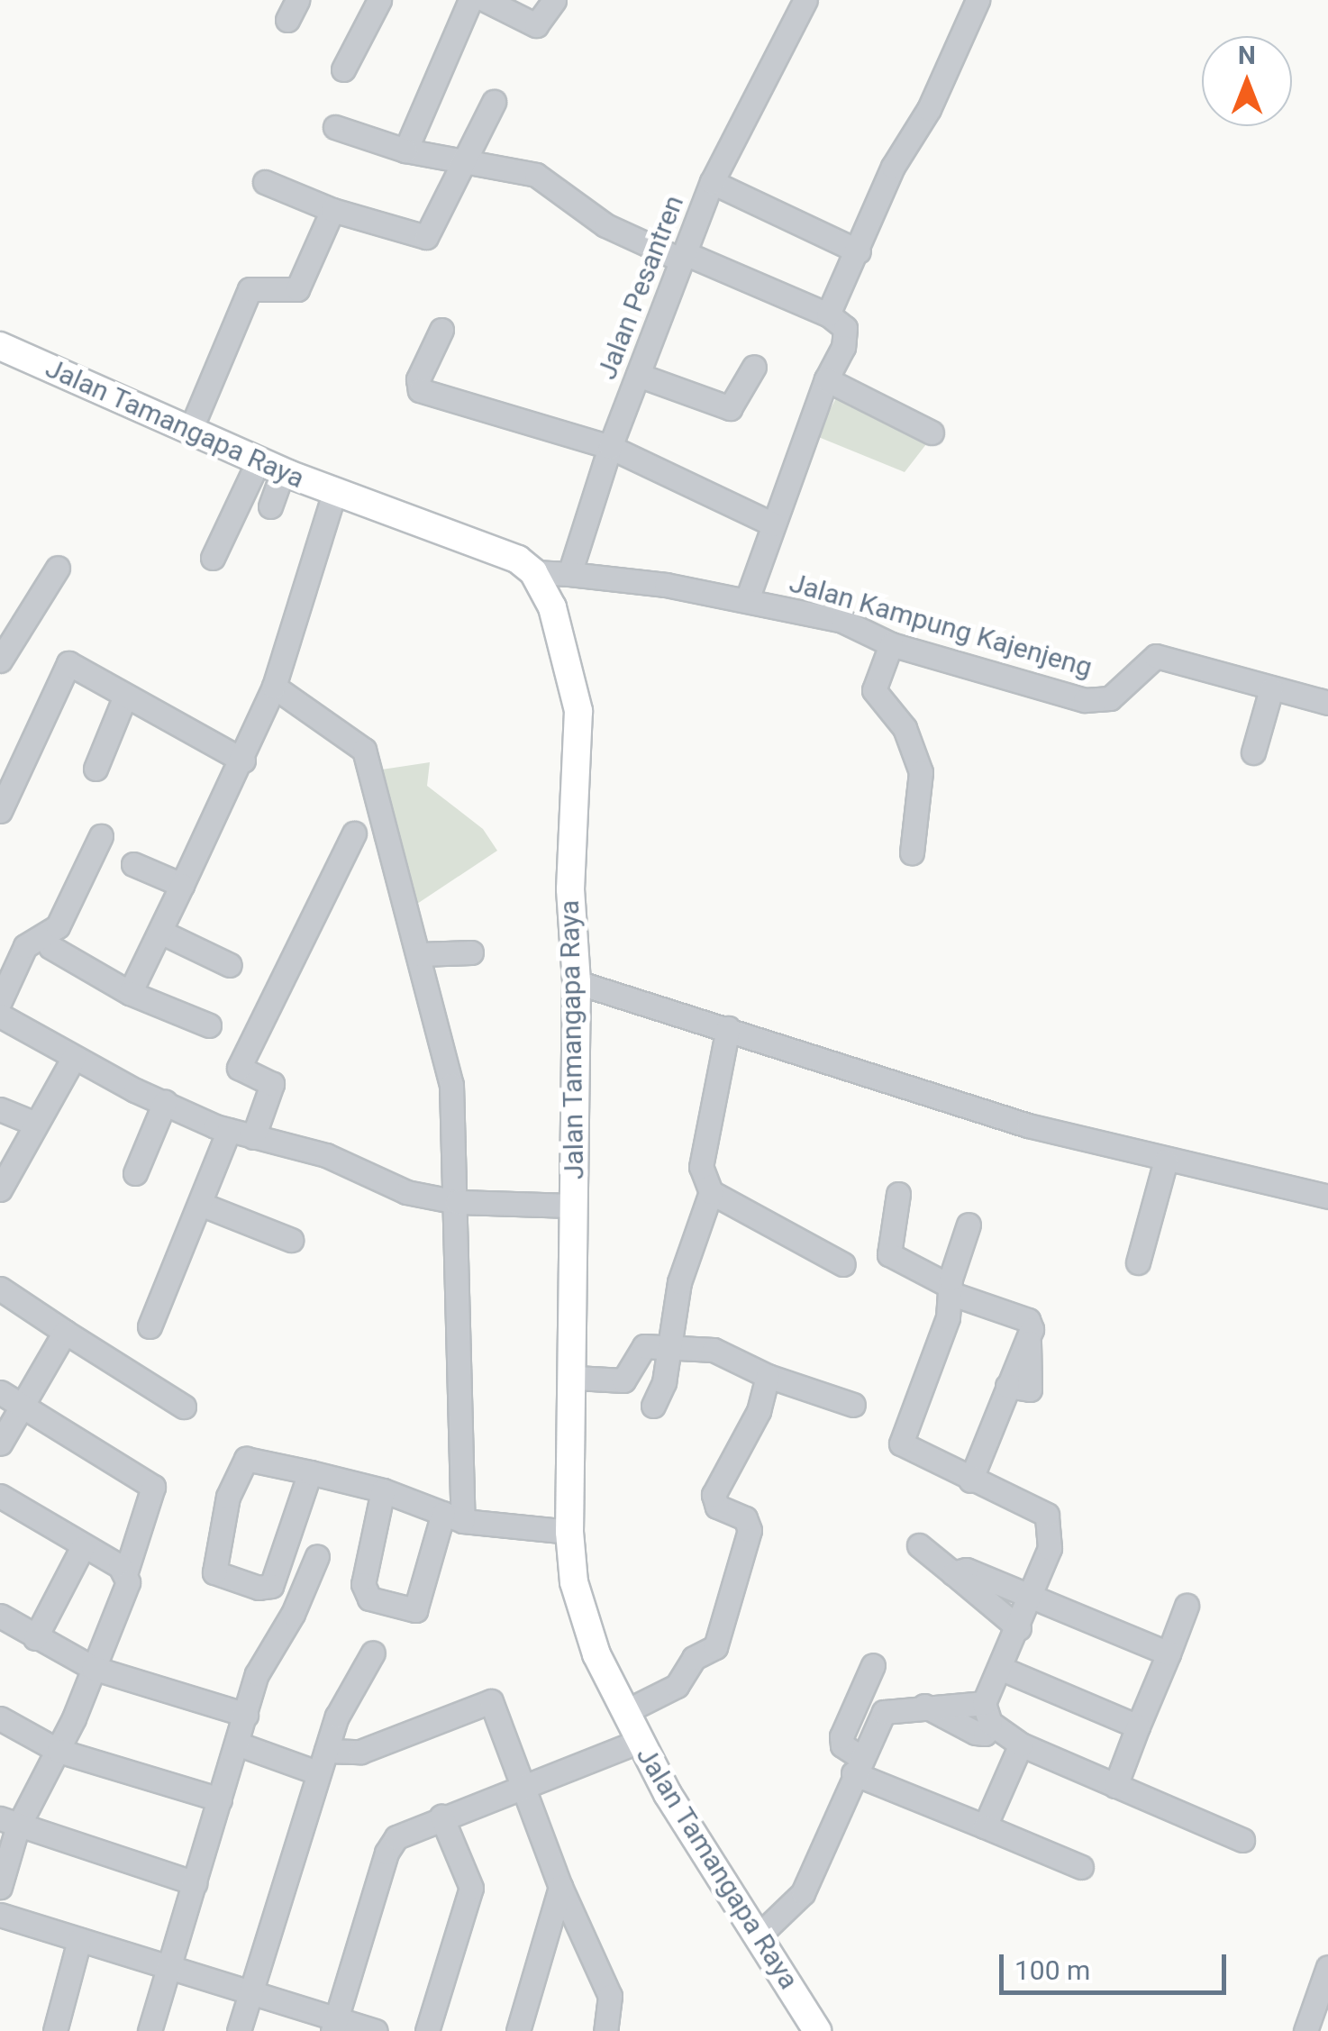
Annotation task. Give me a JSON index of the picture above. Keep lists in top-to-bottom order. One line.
{"streets":{"main road":["Jalan Tamangapa Raya"],"street":["Jalan Pesantren","Jalan Kampung Kajenjeng"]},"crossings":[["Jalan Pesantren","Jalan Kampung Kajenjeng"]],"scale_bar":"100 m","north":"top"}
